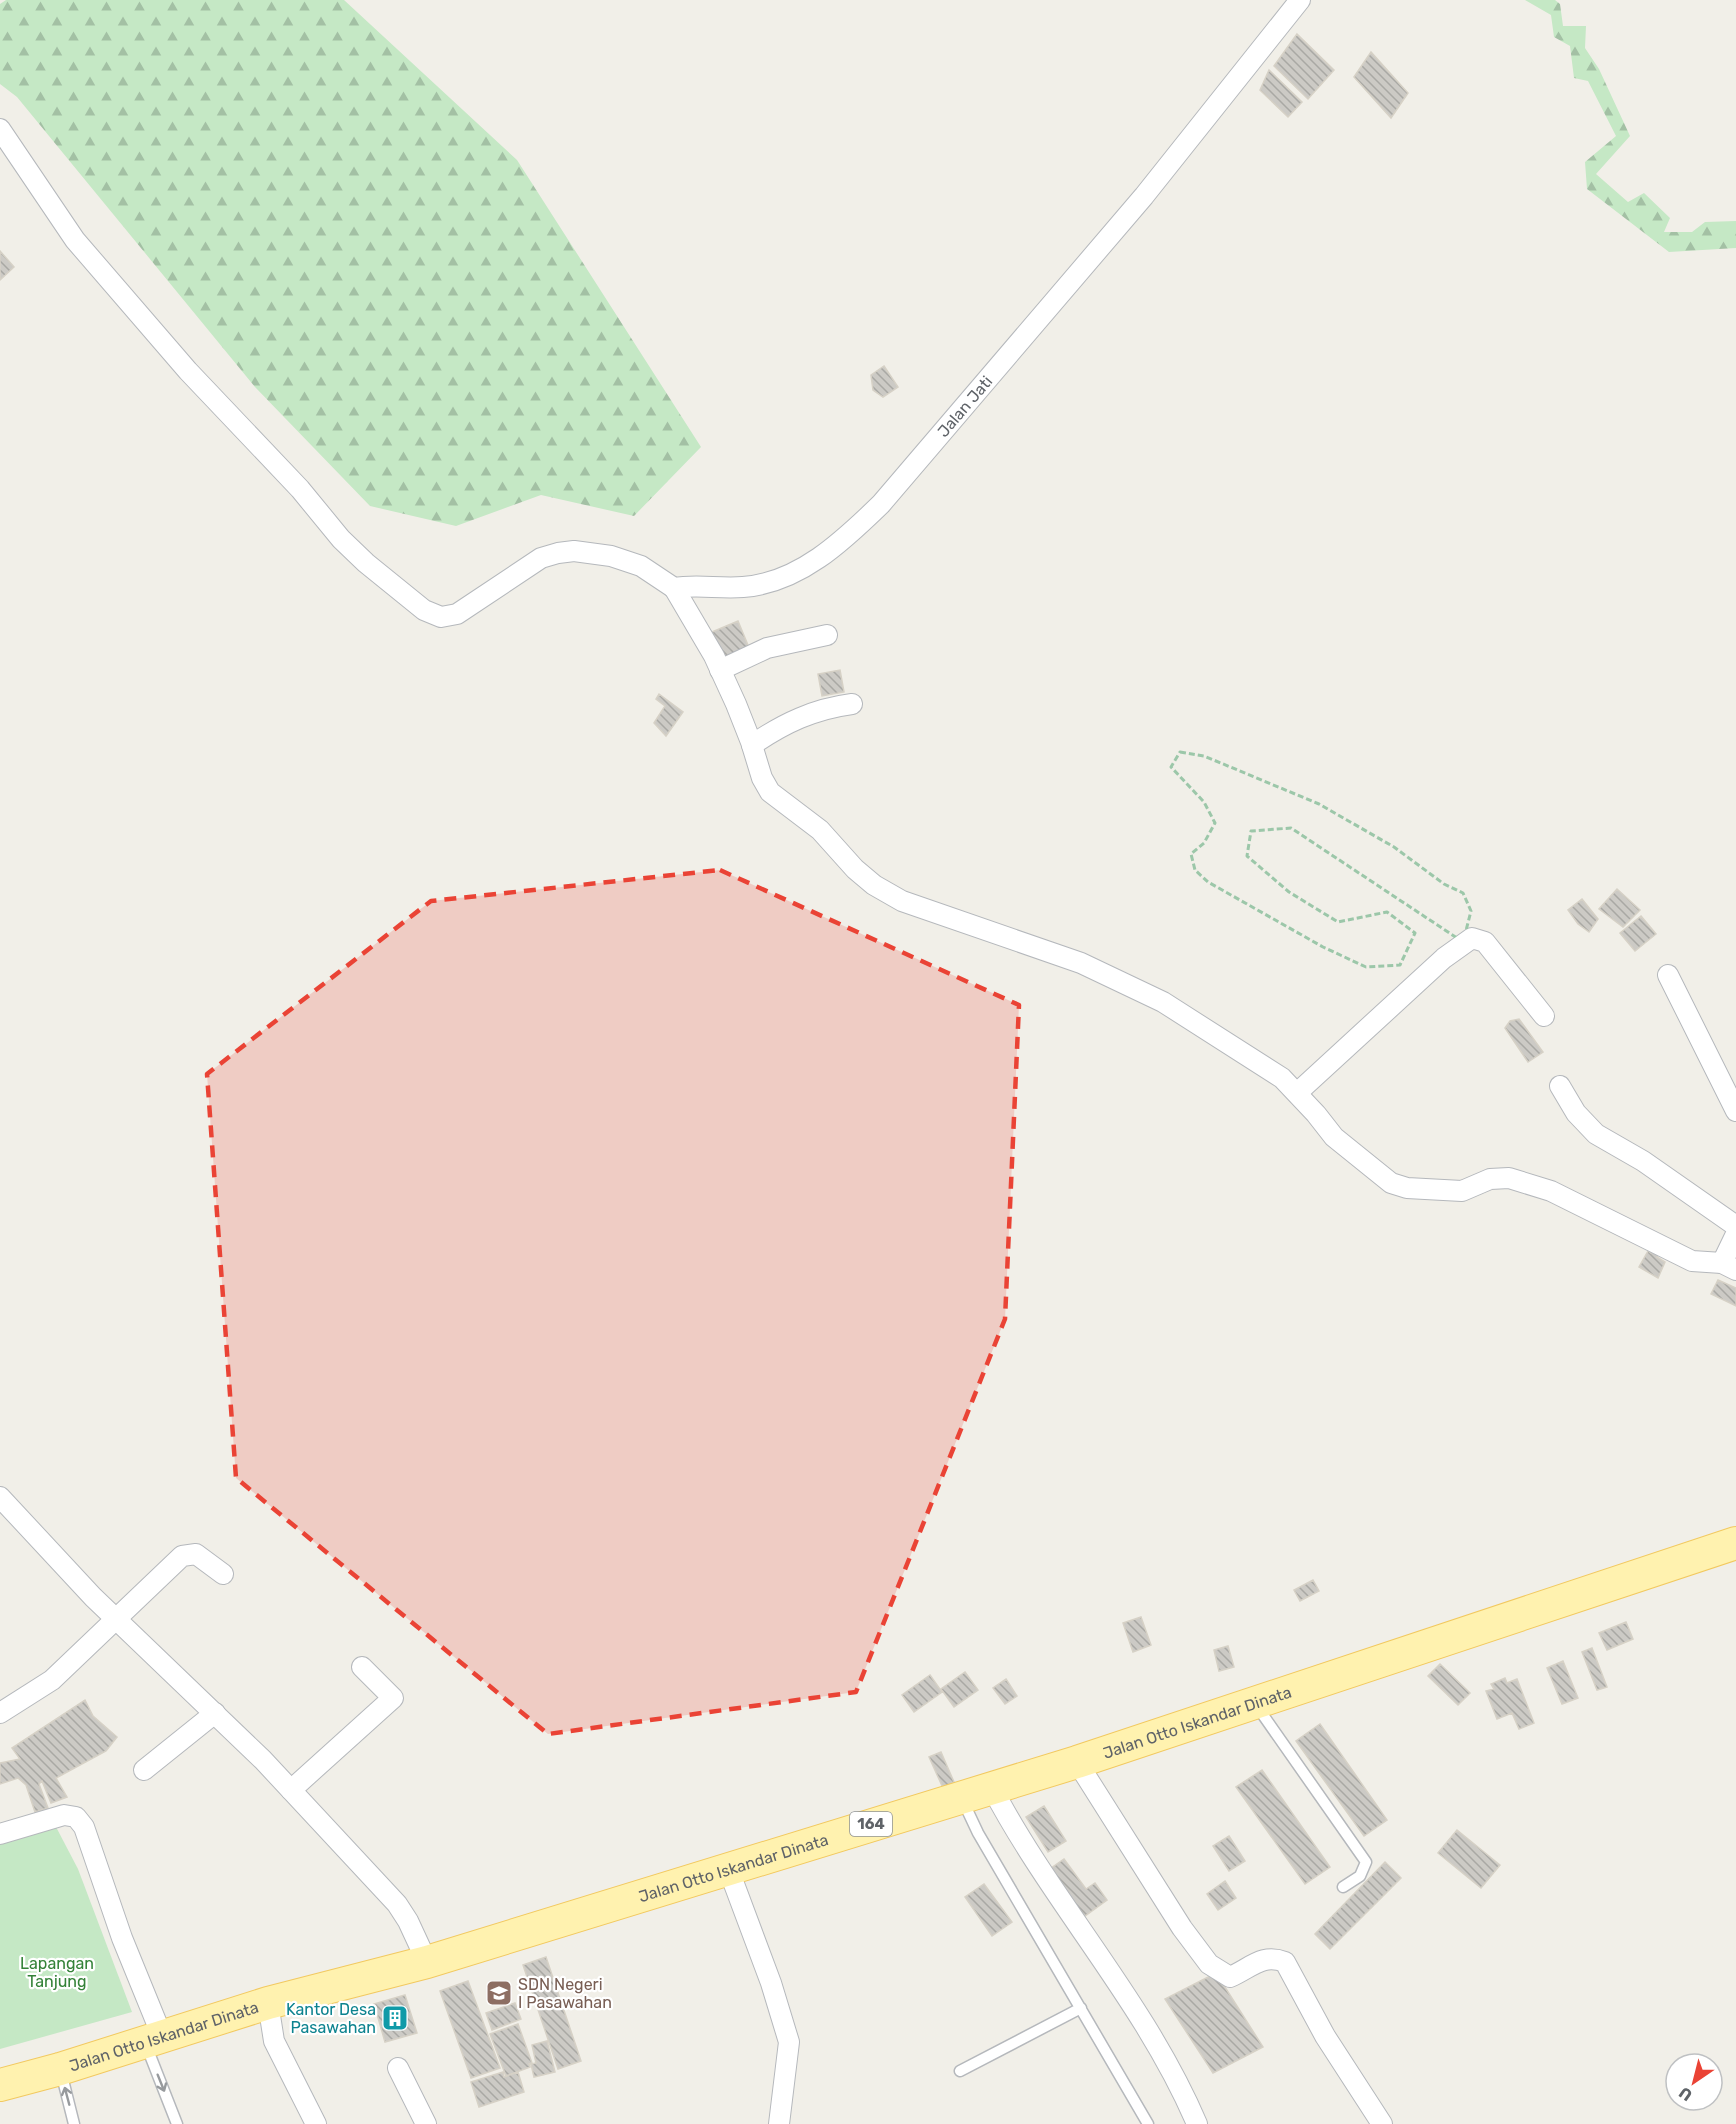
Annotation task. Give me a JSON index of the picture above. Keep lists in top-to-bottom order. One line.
{"streets":{"main road":["Jalan Otto Iskandar Dinata","164"],"street":["Jalan Jati"]},"parks":["Lapangan Tanjung"],"places":{"school or university":["SDN Negeri I Pasawahan"],"building":["Kantor Desa Pasawahan"]},"north":"bottom left"}
